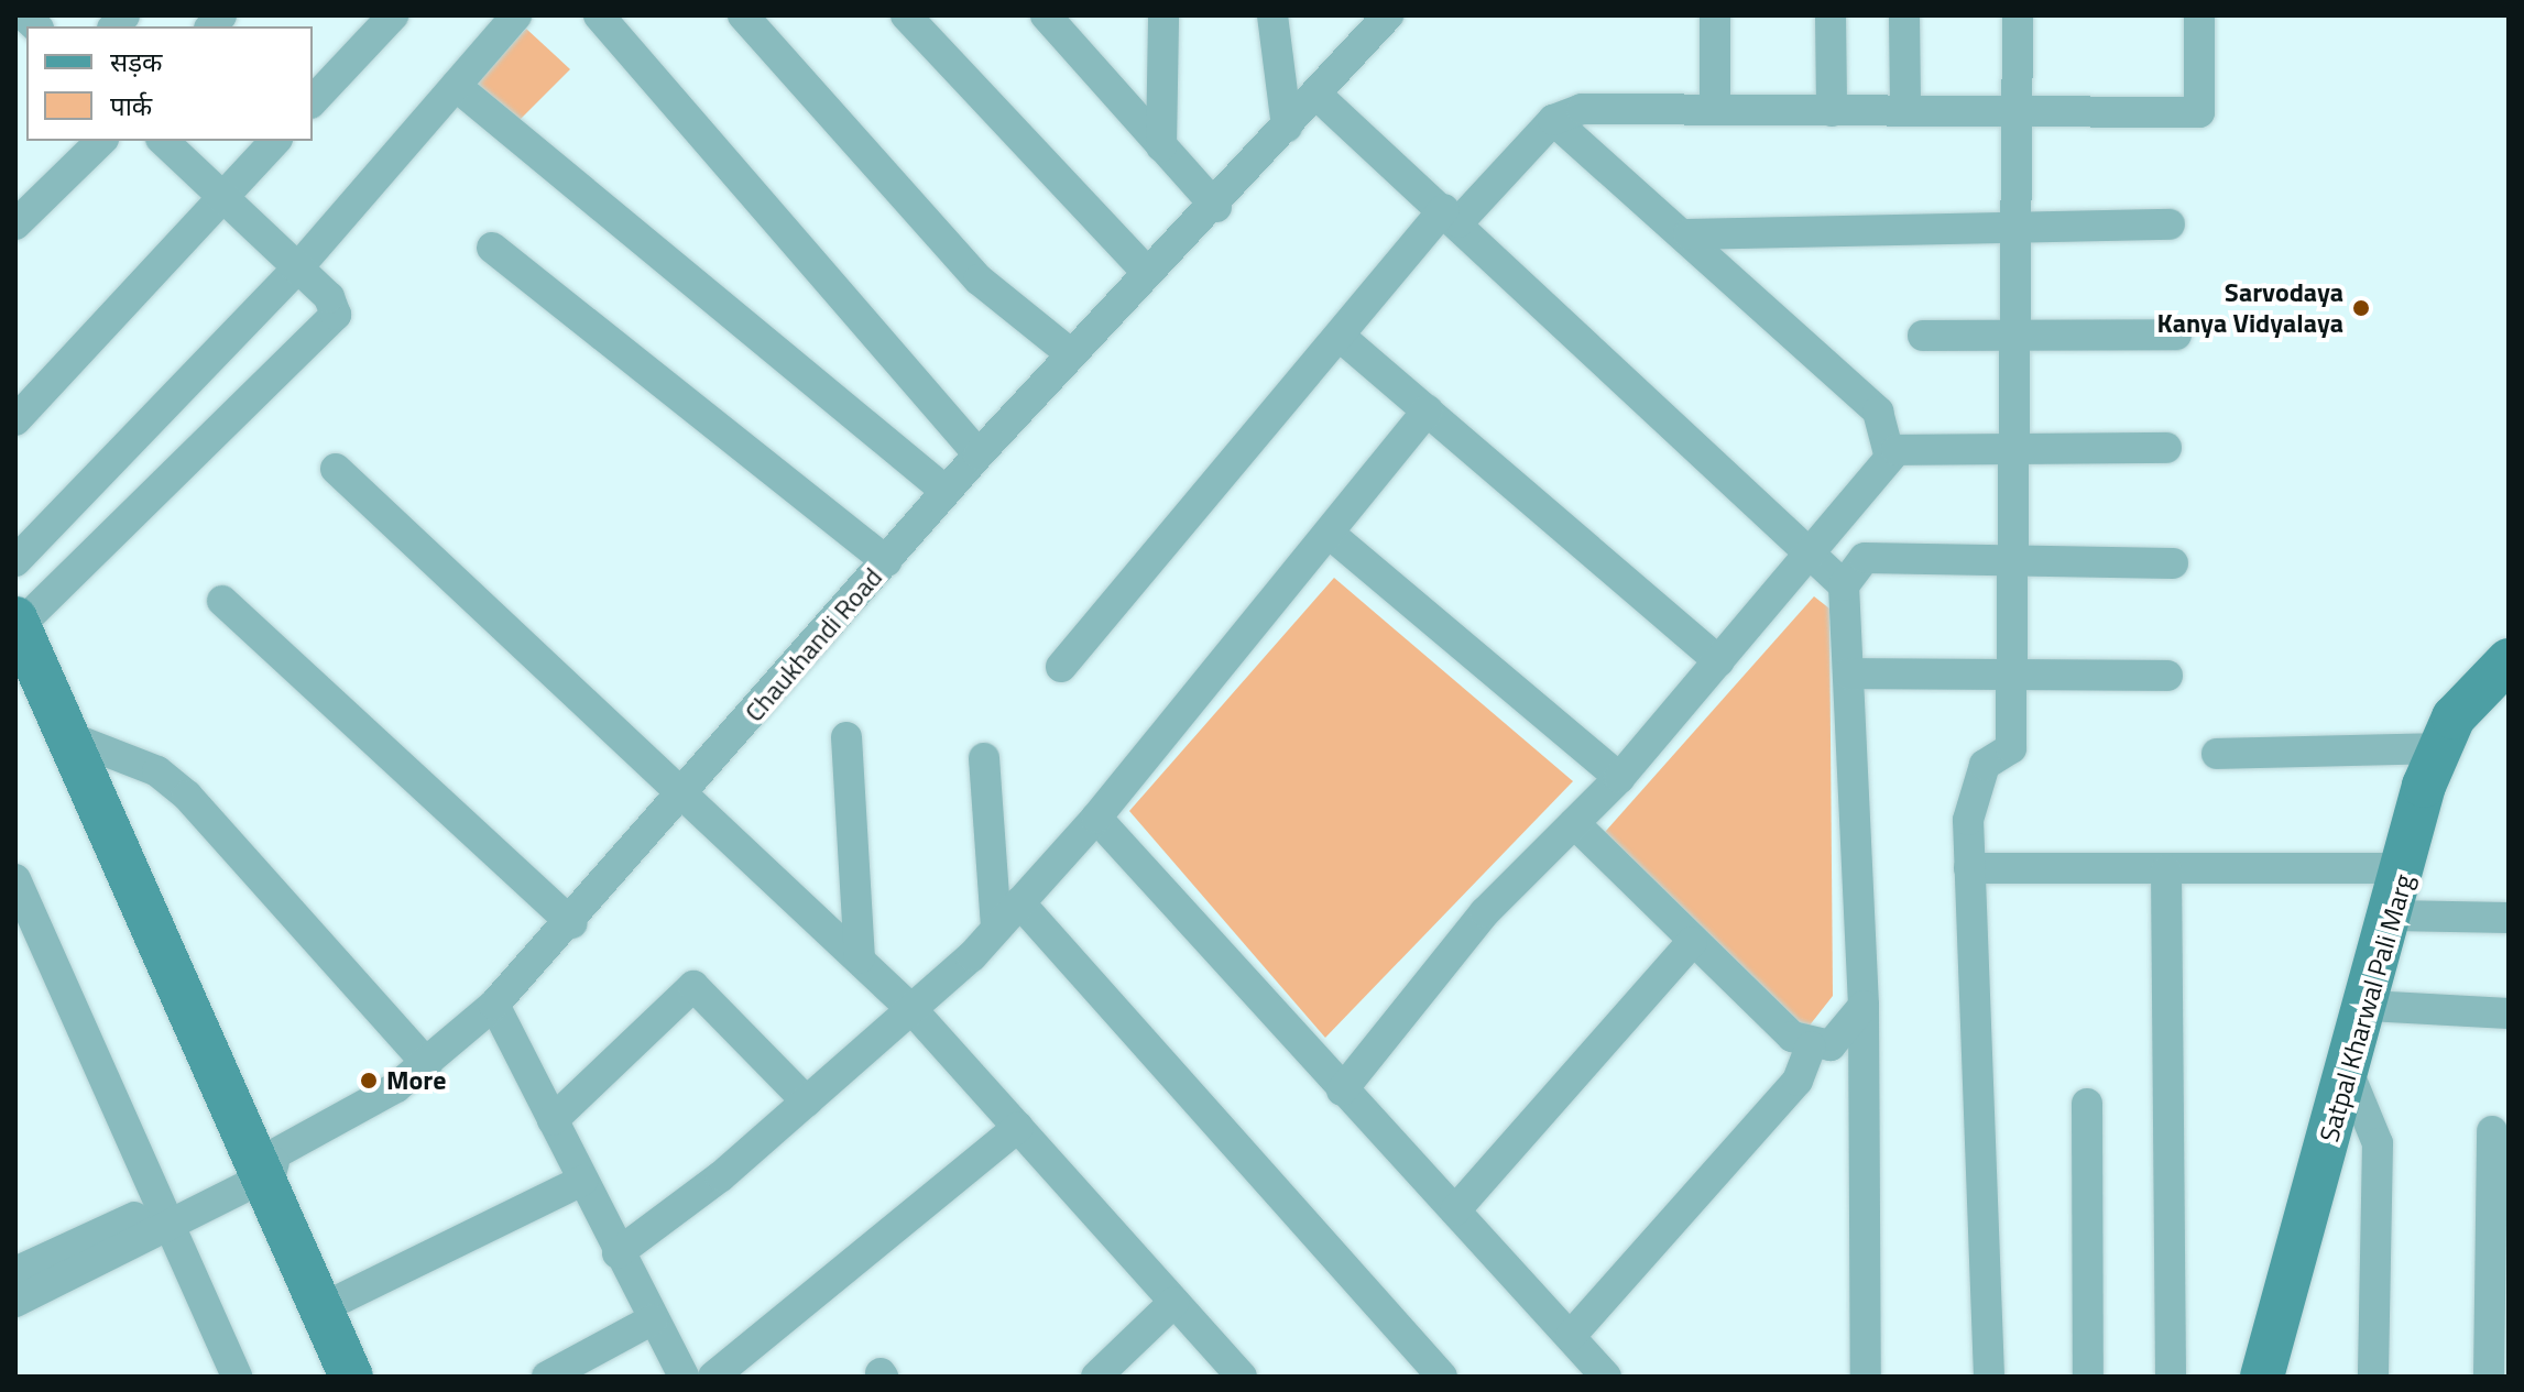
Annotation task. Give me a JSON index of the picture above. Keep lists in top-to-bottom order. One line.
{"streets":{"street":["Chaukhandi Road","Satpal Kharwal Pali Marg"]},"places":["Sarvodaya Kanya Vidyalaya","More"],"legend":["सड़क","पार्क"]}
